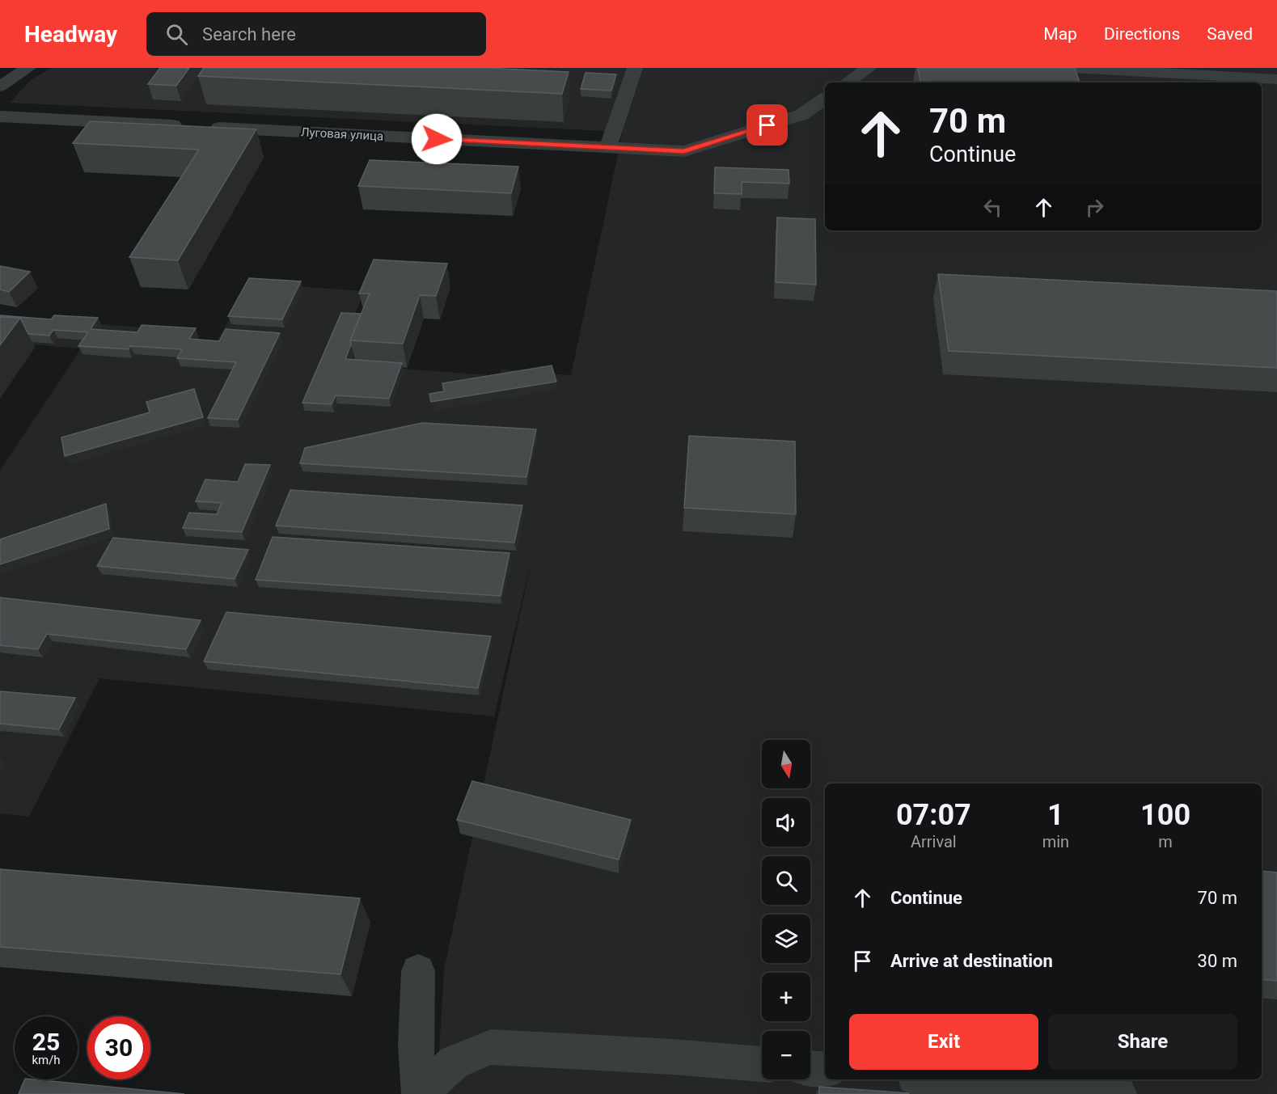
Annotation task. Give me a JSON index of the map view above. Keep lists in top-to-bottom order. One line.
{"streets":{"street":["Луговая улица"]},"north":"bottom","page":{"header":"Headway","search":"Search here","nav":["Map","Directions","Saved"],"turn":["70 m","Continue"],"map_buttons":["+","−"],"eta":["07:07","Arrival","1","min","100","m"],"list":[{"name":"Continue","value":"70 m"},{"name":"Arrive at destination","value":"30 m"}],"buttons":["Exit","Share"],"speed":"25 km/h","limit":"30"}}
